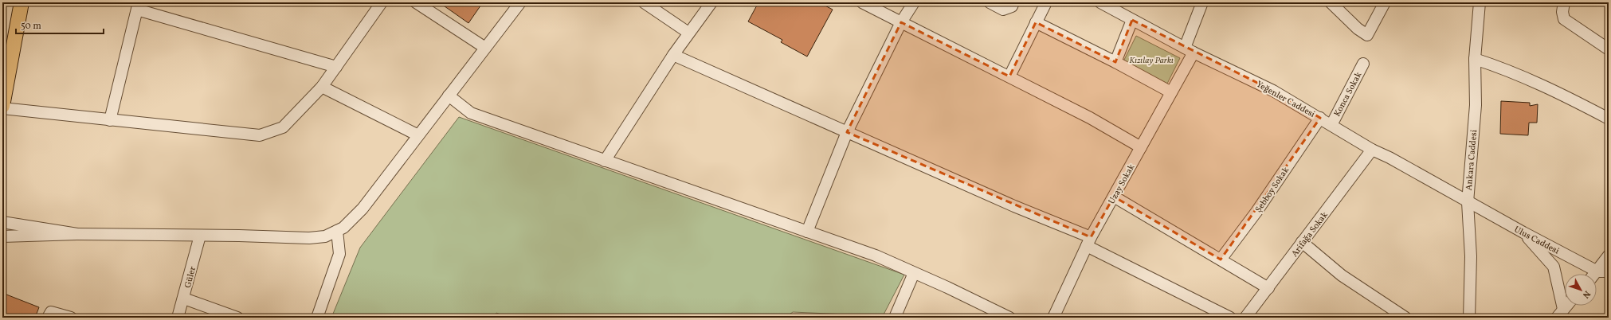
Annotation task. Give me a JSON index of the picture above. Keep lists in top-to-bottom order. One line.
{"streets":{"street":["Konca Sokak","Yeğenler Caddesi","Ankara Caddesi","Uzay Sokak","Şebboy Sokak","Arifağa Sokak","Ulus Caddesi","Güler"]},"crossings":[["Konca Sokak","Yeğenler Caddesi"],["Yeğenler Caddesi","Ankara Caddesi"],["Yeğenler Caddesi","Uzay Sokak"],["Yeğenler Caddesi","Şebboy Sokak"],["Yeğenler Caddesi","Arifağa Sokak"],["Yeğenler Caddesi","Ulus Caddesi"],["Ankara Caddesi","Ulus Caddesi"]],"parks":["Kızılay Parkı"],"scale_bar":"50 m","north":"bottom right"}
